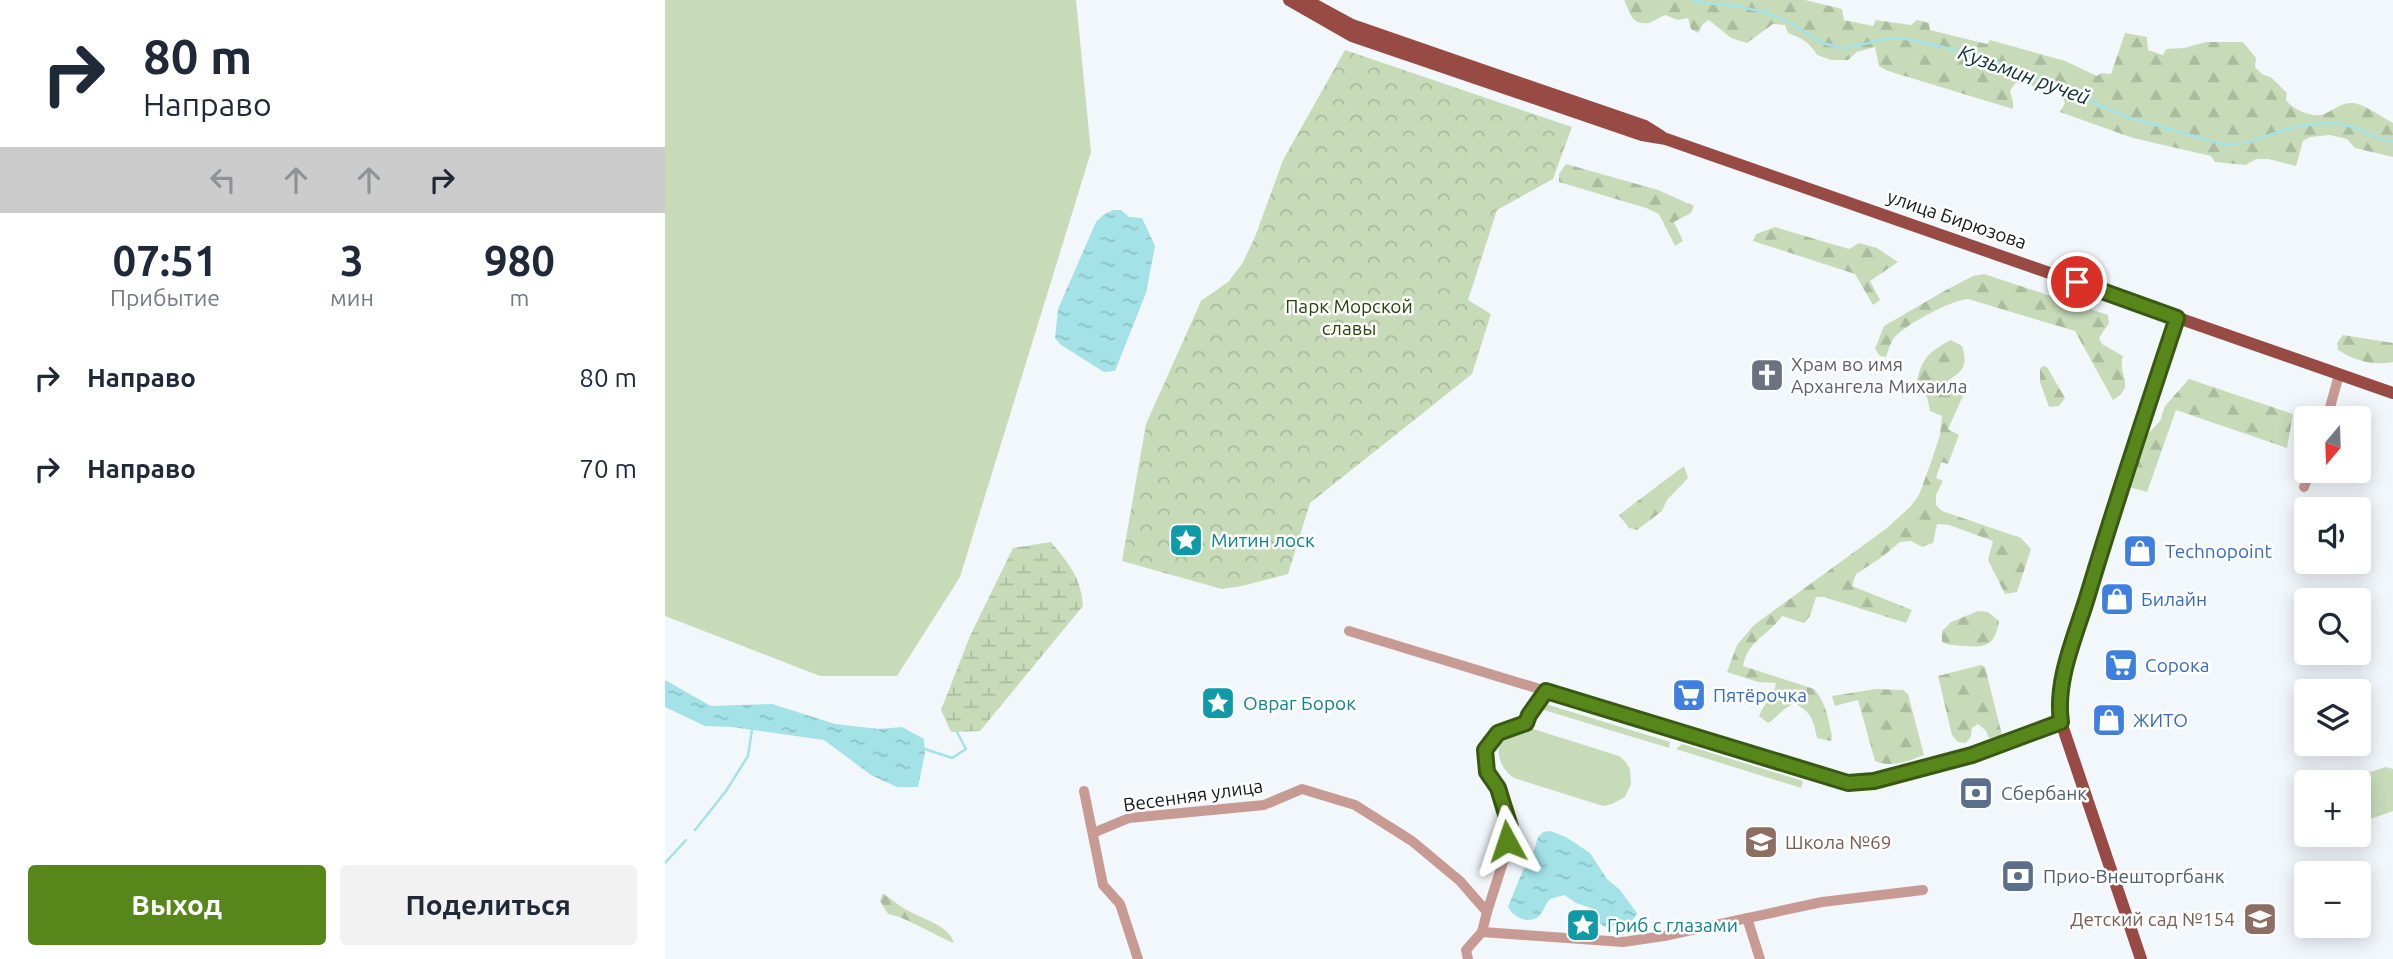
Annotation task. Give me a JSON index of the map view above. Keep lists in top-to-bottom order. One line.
{"streets":{"main road":["улица Бирюзова"],"street":["Весенняя улица"]},"water":["Кузьмин ручей"],"parks":["Парк Морской славы"],"places":{"church":["Храм во имя Архангела Михаила"],"place":["Митин лоск","Овраг Борок","Гриб с глазами"],"shop":["Technopoint","Билайн","ЖИТО"],"supermarket":["Сорока","Пятёрочка"],"bank":["Сбербанк","Прио-Внешторгбанк"],"school or university":["Школа №69","Детский сад №154"]},"north":"bottom","page":{"turn":["80 m","Направо"],"eta":["07:51","Прибытие","3","мин","980","m"],"list":[{"name":"Направо","value":"80 m"},{"name":"Направо","value":"70 m"}],"map_buttons":["+","−"],"buttons":["Выход","Поделиться"]}}
